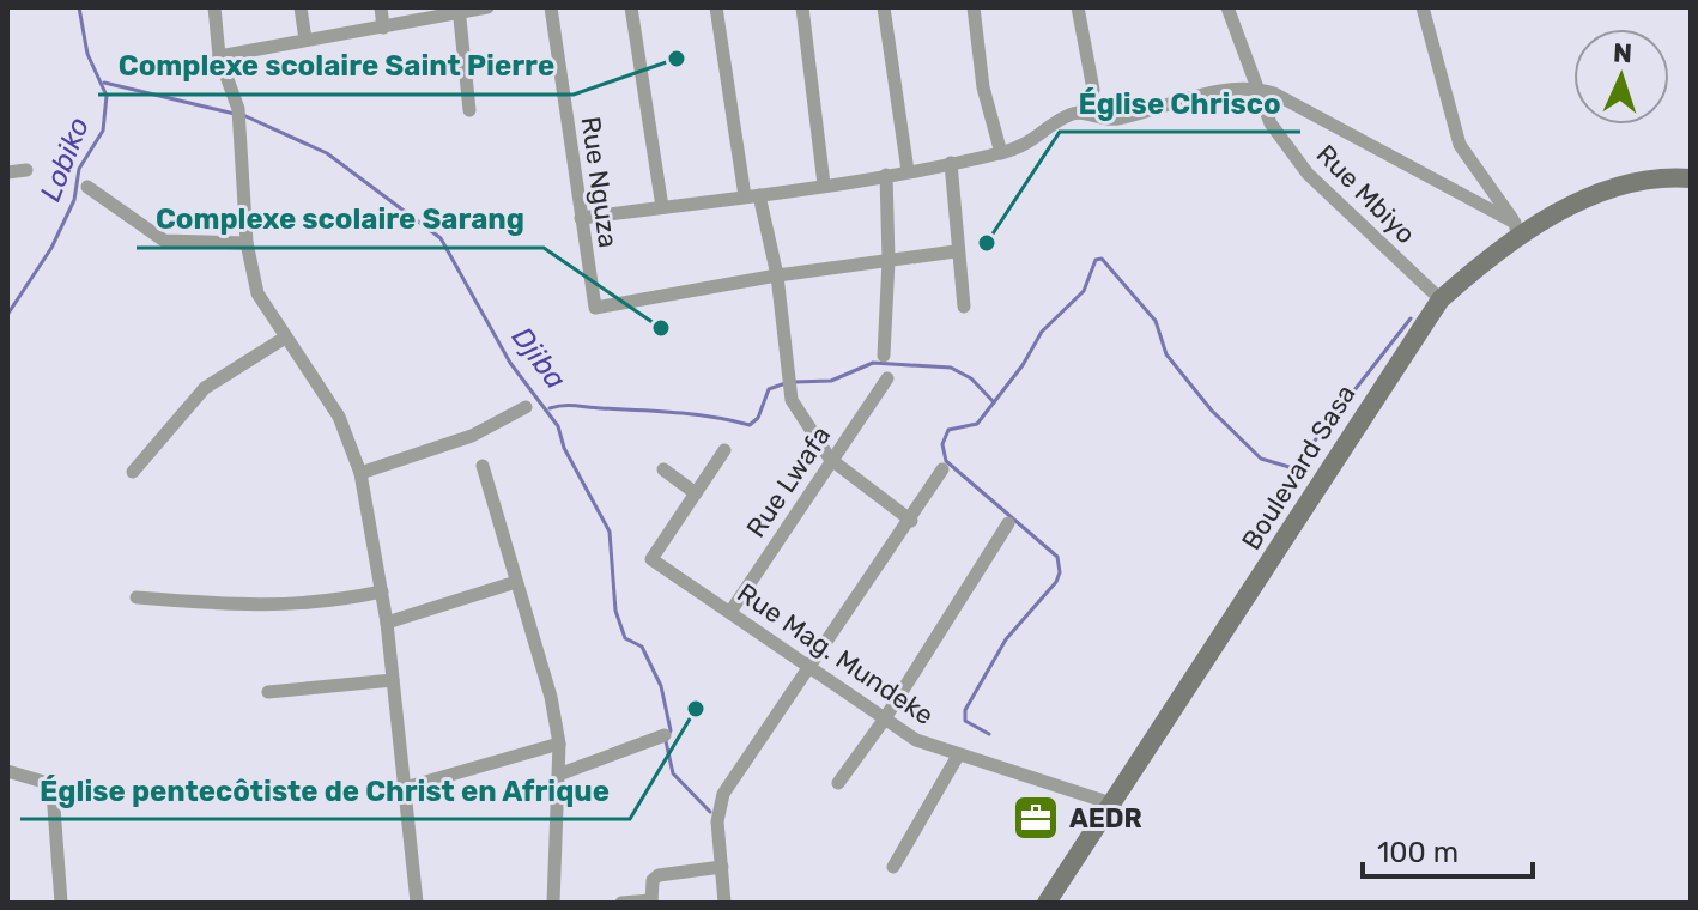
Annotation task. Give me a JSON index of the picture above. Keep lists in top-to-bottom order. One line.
{"streets":{"street":["Rue Nguza","Rue Mbiyo","Boulevard Sasa","Rue Lwafa","Rue Mag. Mundeke"]},"crossings":[["Rue Mbiyo","Boulevard Sasa"],["Boulevard Sasa","Rue Mag. Mundeke"],["Rue Lwafa","Rue Mag. Mundeke"]],"water":["Lobiko","Djiba"],"places":{"other":["Complexe scolaire Saint Pierre","Église Chrisco","Complexe scolaire Sarang","Église pentecôtiste de Christ en Afrique"],"office":["AEDR"]},"scale_bar":"100 m","north":"top"}
